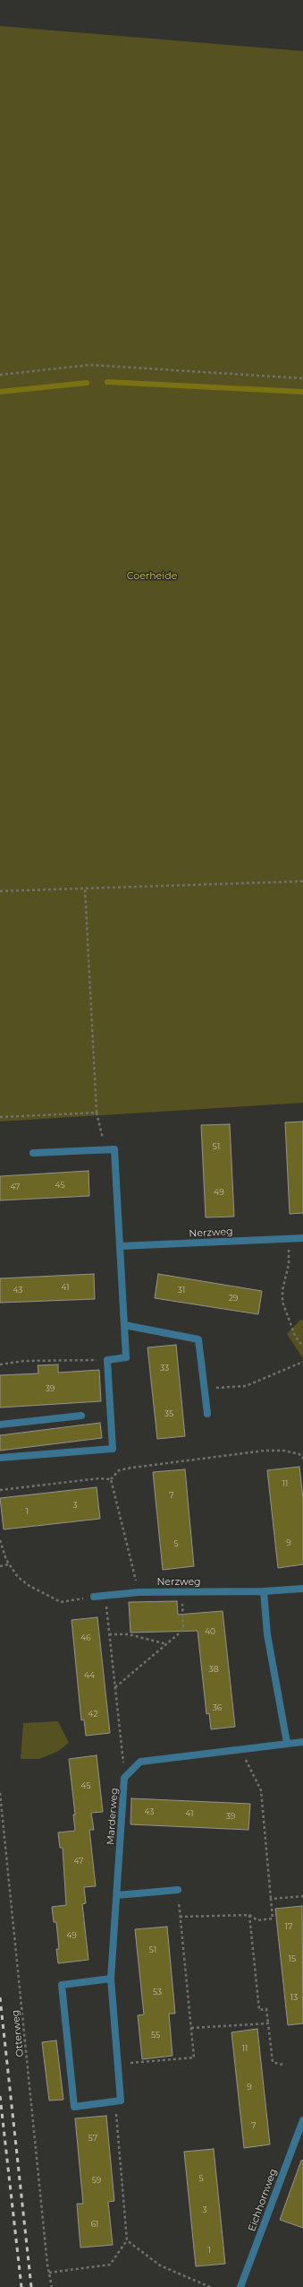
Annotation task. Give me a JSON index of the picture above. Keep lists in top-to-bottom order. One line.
{"streets":{"street":["Nerzweg","Marderweg","Eichhornweg"],"path":["Otterweg"]},"parks":["Coerheide"],"house_numbers":["51","45","47","49","41","43","31","29","33","39","35","11","7","3","1","9","5","40","46","38","44","36","42","45","43","41","39","47","17","49","51","15","53","13","55","11","9","7","57","5","59","3","61","1"]}
